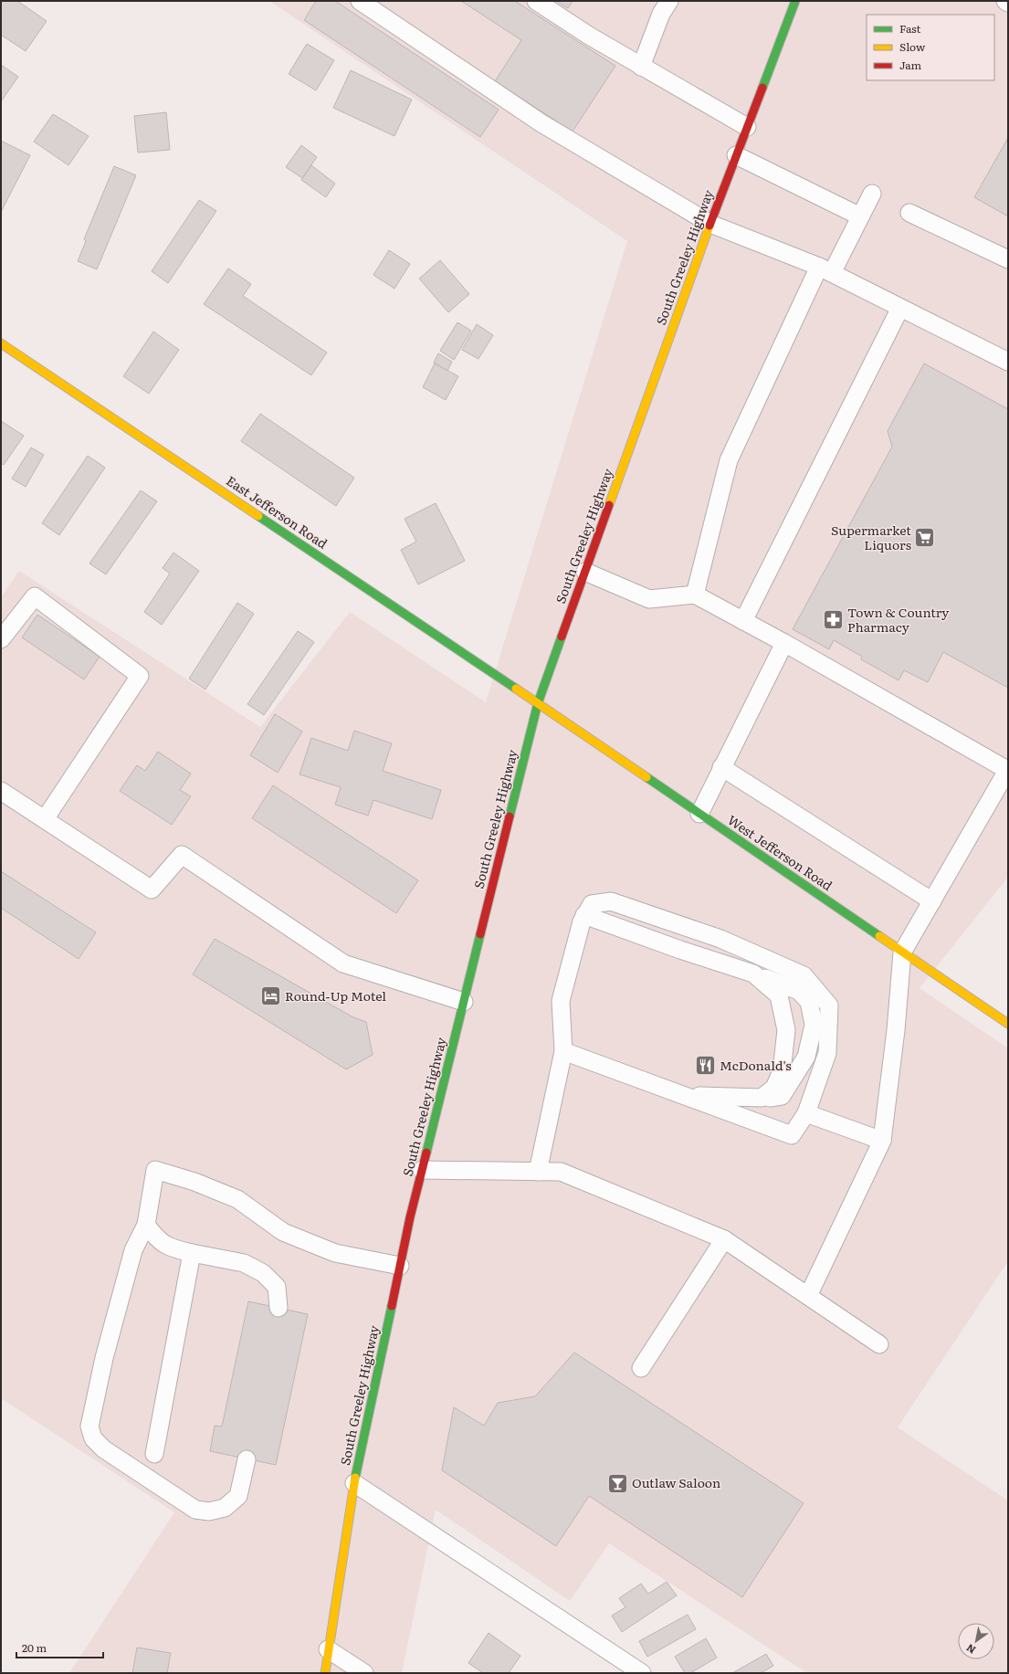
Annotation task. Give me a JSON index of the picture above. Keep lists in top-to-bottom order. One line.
{"streets":{"main road":["South Greeley Highway","East Jefferson Road","West Jefferson Road"]},"crossings":[["South Greeley Highway","East Jefferson Road"],["South Greeley Highway","West Jefferson Road"],["East Jefferson Road","West Jefferson Road"]],"places":{"supermarket":["Supermarket Liquors"],"pharmacy":["Town & Country Pharmacy"],"hotel":["Round-Up Motel"],"restaurant":["McDonald's"],"bar":["Outlaw Saloon"]},"legend":["Fast","Slow","Jam"],"scale_bar":"20 m","north":"bottom left"}
